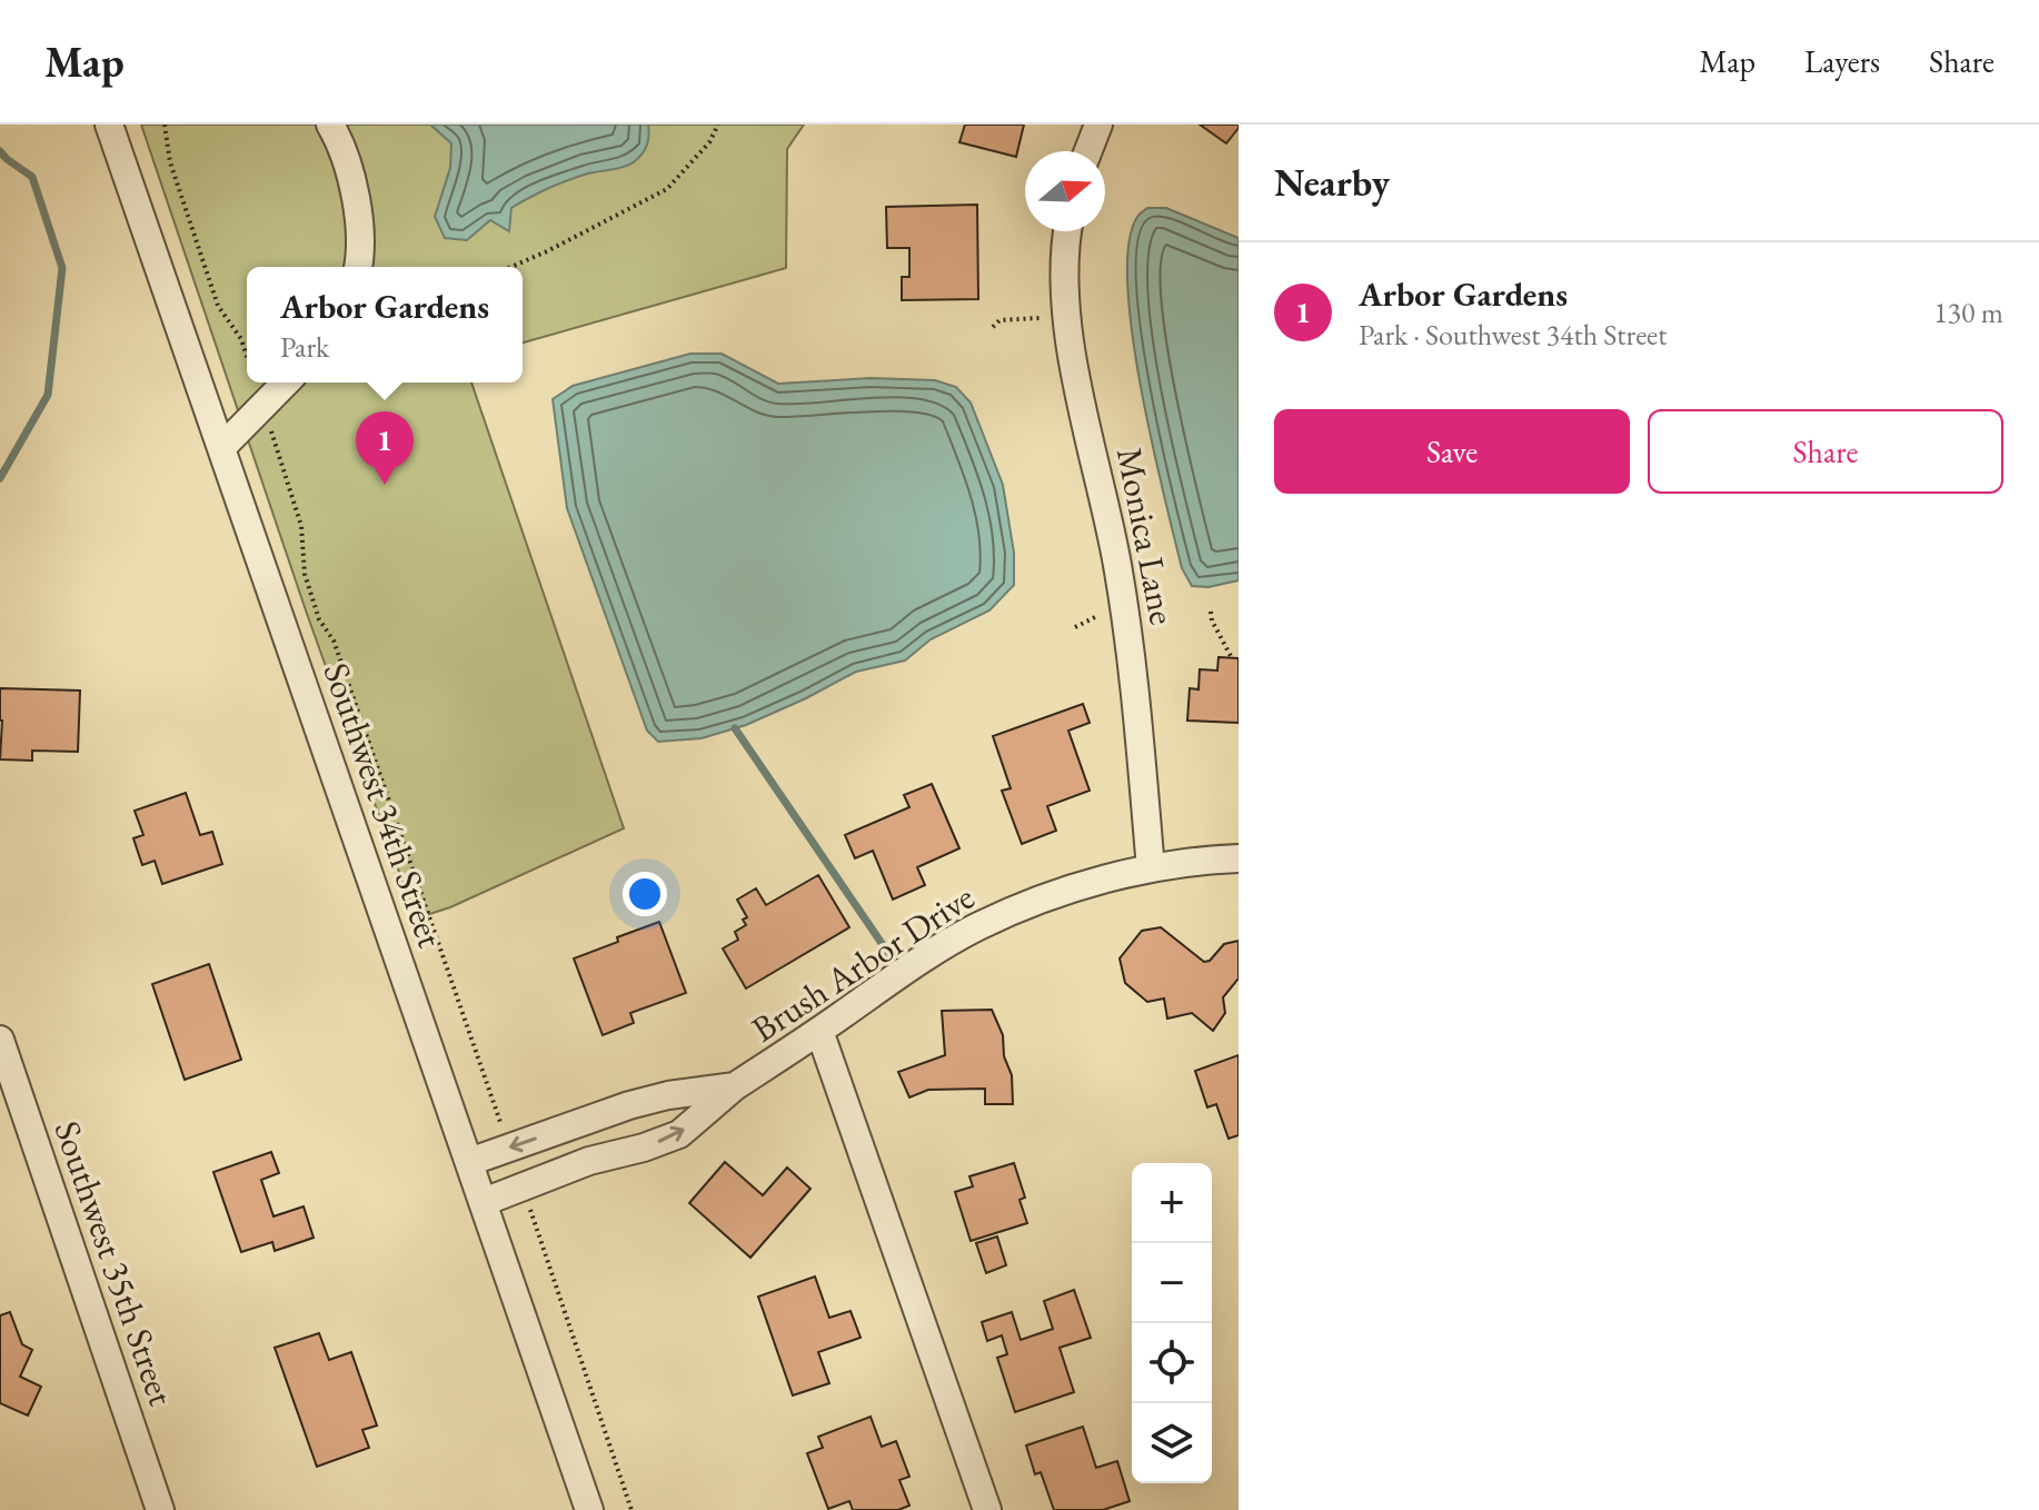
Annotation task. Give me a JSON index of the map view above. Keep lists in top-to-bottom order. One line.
{"streets":{"street":["Monica Lane","Southwest 34th Street","Brush Arbor Drive","Southwest 35th Street"]},"crossings":[["Monica Lane","Brush Arbor Drive"],["Southwest 34th Street","Brush Arbor Drive"]],"north":"right","page":{"header":"Map","nav":["Map","Layers","Share"],"heading":"Nearby","list":[{"mark":"1","name":"Arbor Gardens","note":"Park · Southwest 34th Street","value":"130 m"}],"popup":["Arbor Gardens","Park"],"buttons":["Save","Share"],"pins":"1","map_buttons":["+","−"]}}
